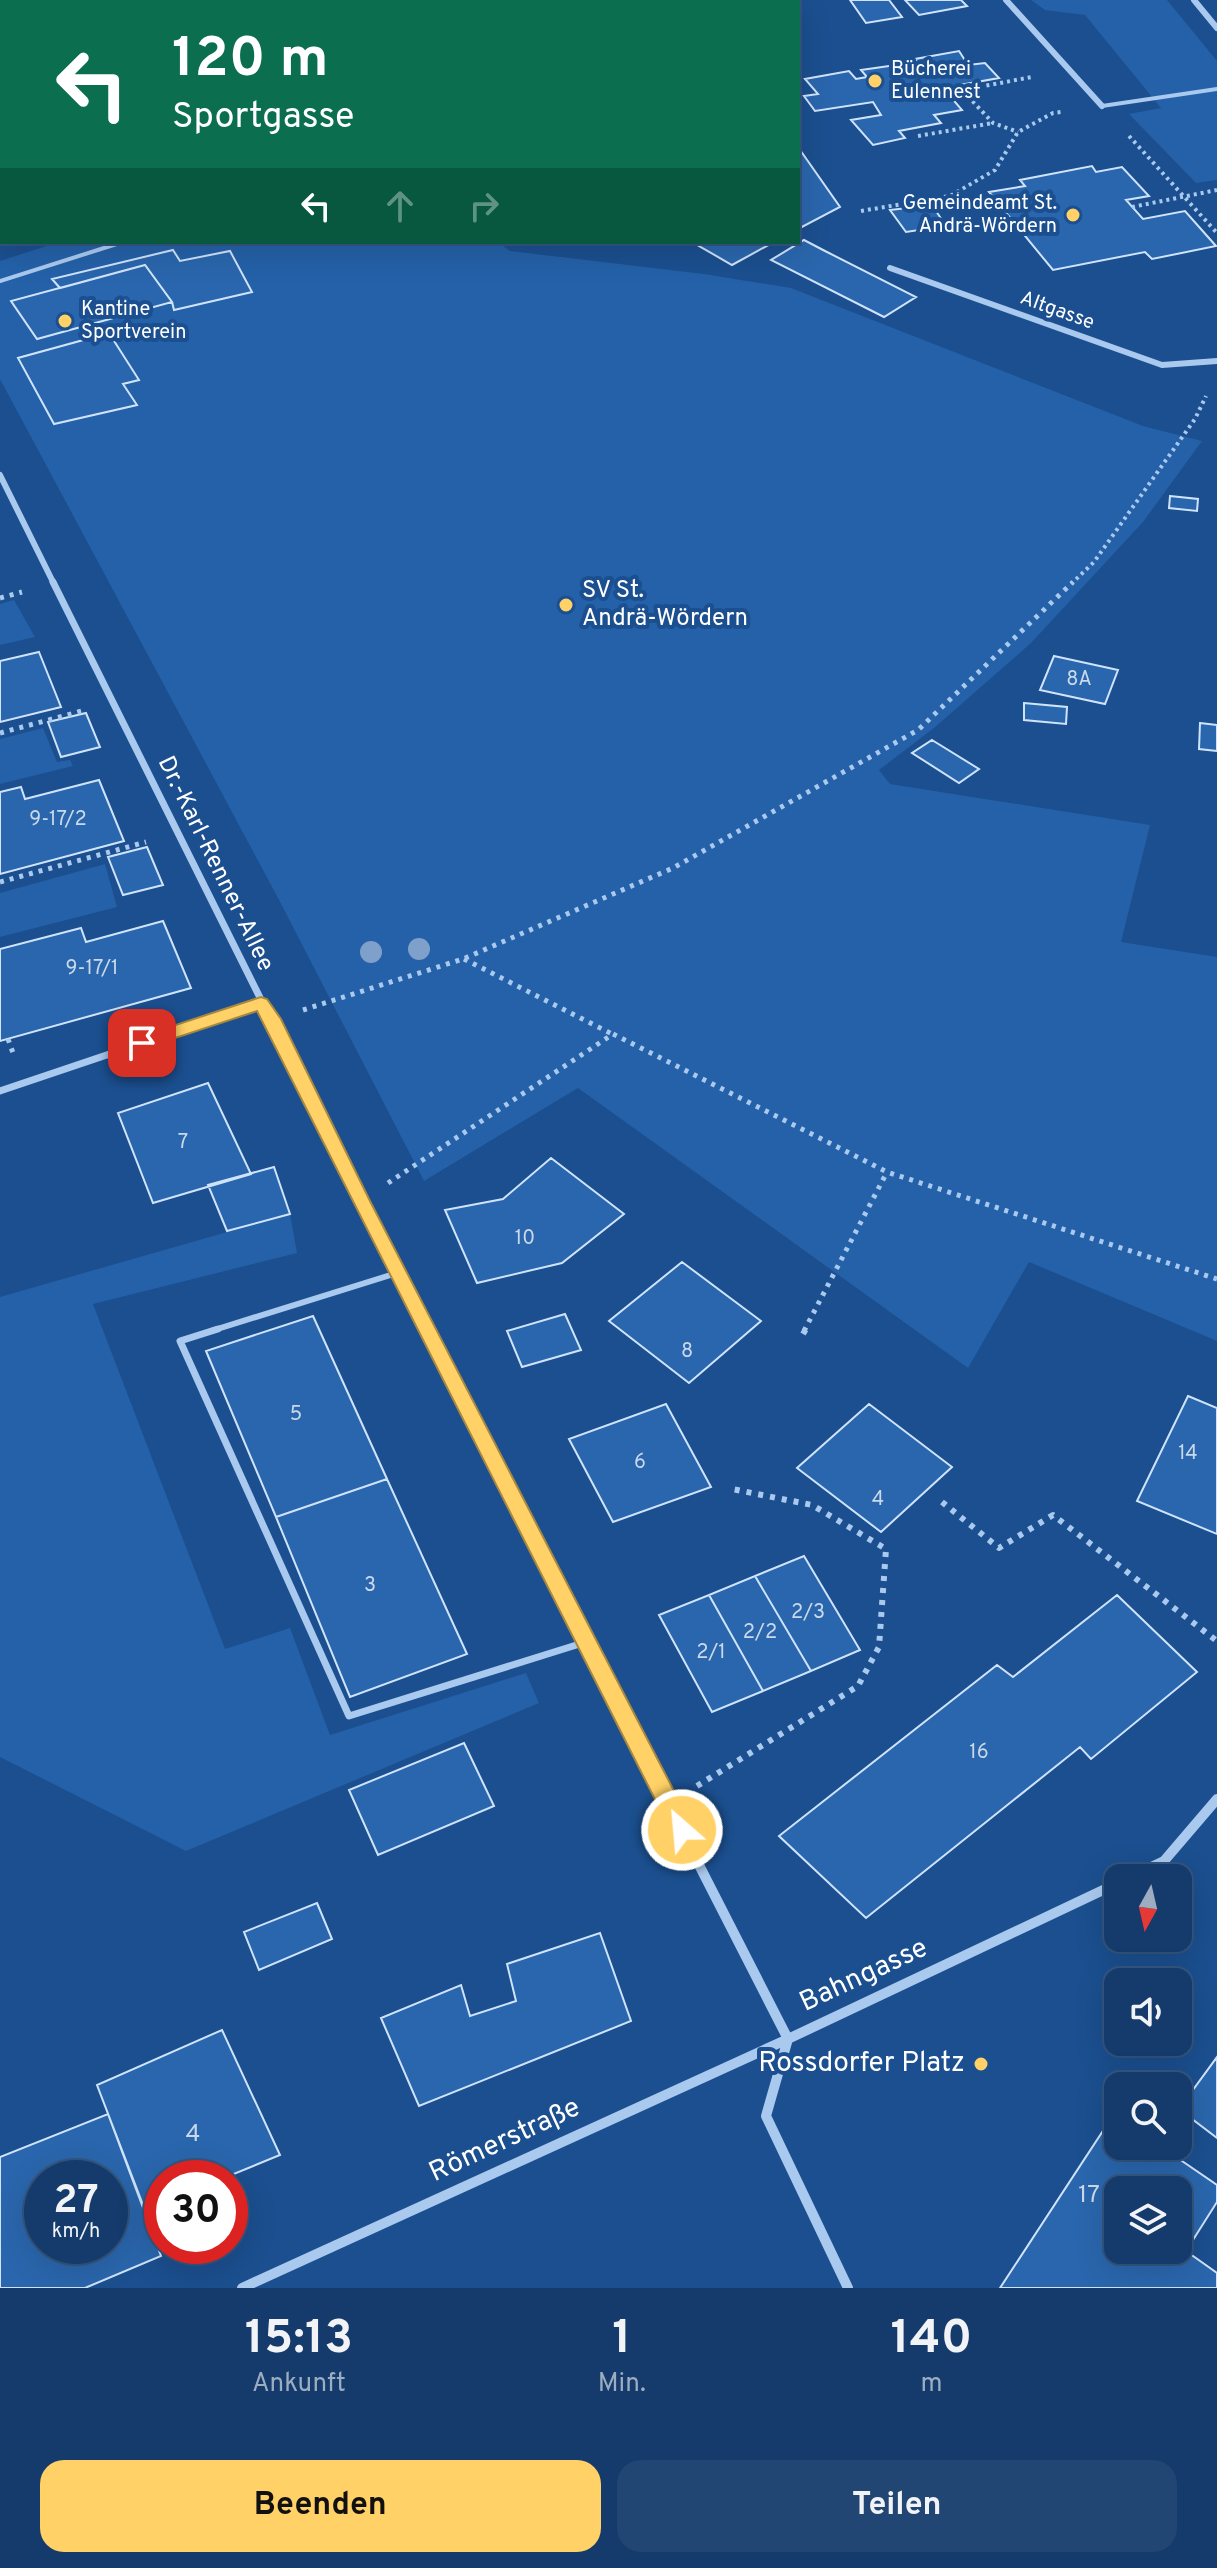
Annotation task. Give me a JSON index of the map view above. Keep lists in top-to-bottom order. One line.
{"streets":{"street":["Altgasse","Dr.-Karl-Renner-Allee","Bahngasse","Römerstraße"]},"crossings":[["Dr.-Karl-Renner-Allee","Bahngasse"],["Dr.-Karl-Renner-Allee","Römerstraße"],["Bahngasse","Römerstraße"]],"places":["Bücherei Eulennest","Gemeindeamt St. Andrä-Wördern","Kantine Sportverein","SV St. Andrä-Wördern","Rossdorfer Platz"],"house_numbers":["8A","9-17/2","9-17/1","7","10","8","5","14","6","4","3","2/3","2/2","2/1","16","4","17"],"north":"bottom","page":{"turn":["120 m","Sportgasse"],"speed":"27 km/h","limit":"30","eta":["15:13","Ankunft","1","Min.","140","m"],"buttons":["Beenden","Teilen"]}}
